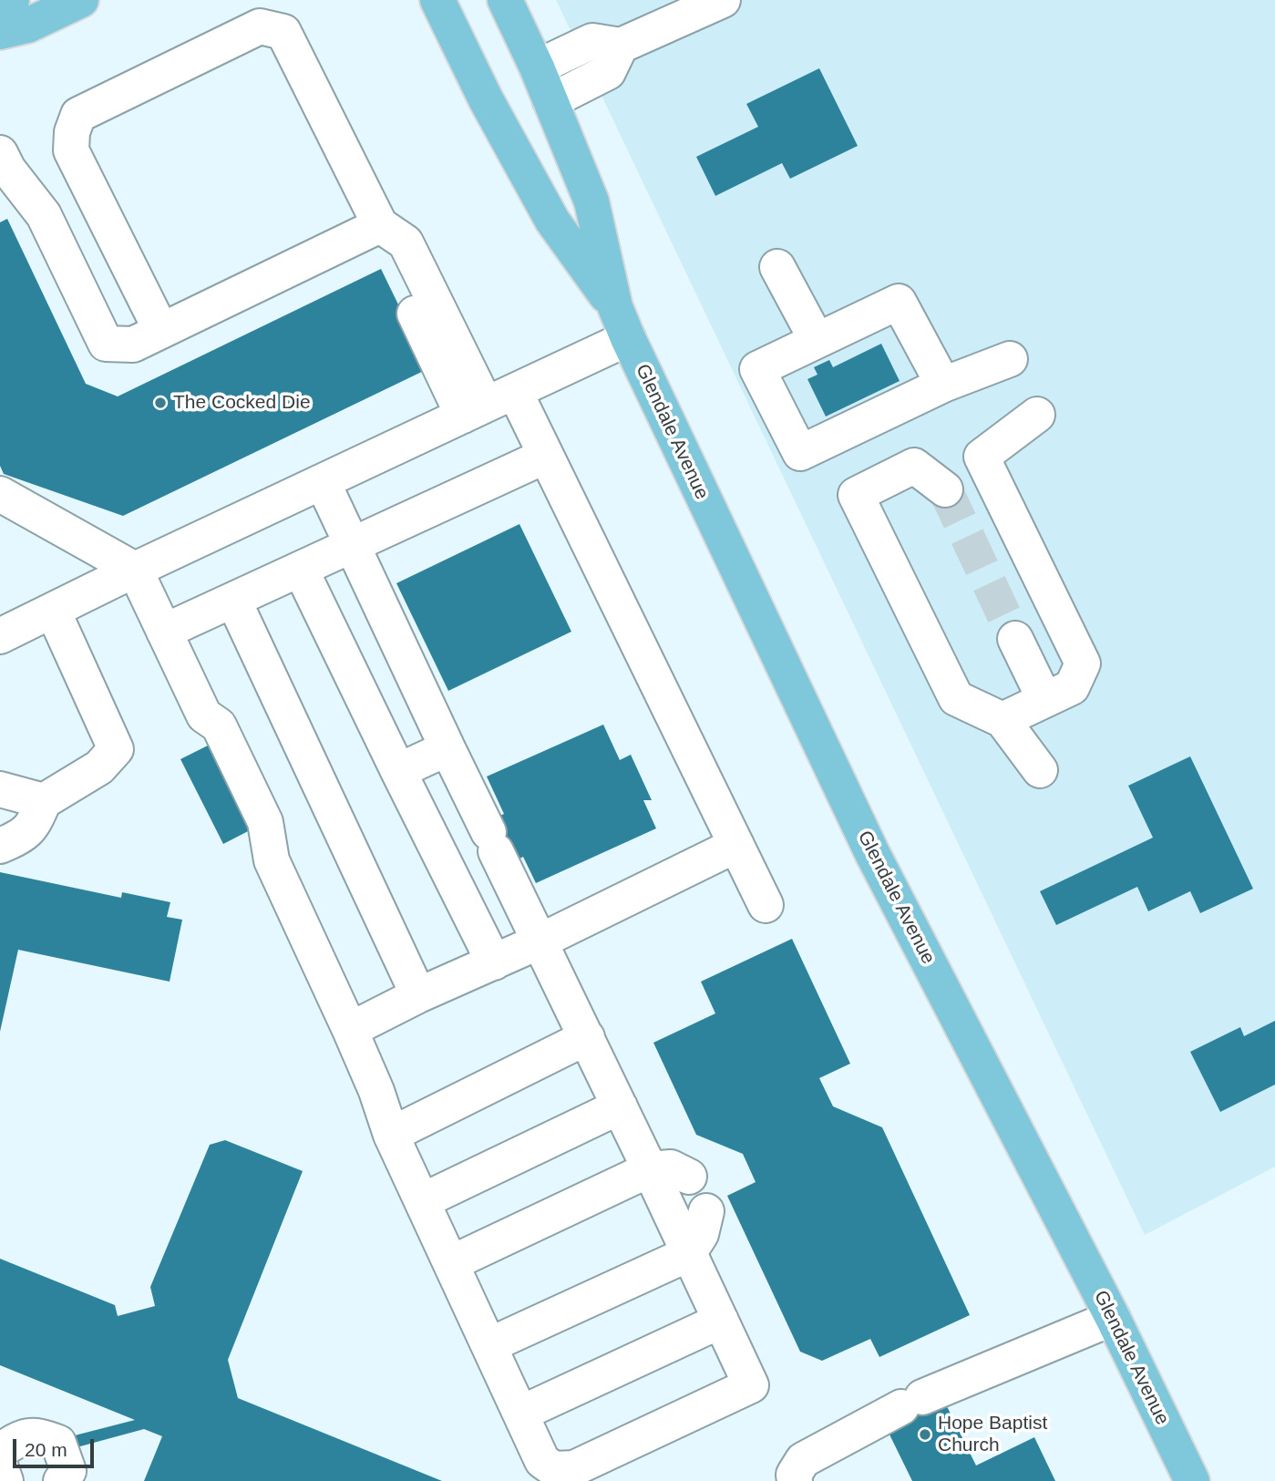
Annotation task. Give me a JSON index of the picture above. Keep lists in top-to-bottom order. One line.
{"streets":{"main road":["Glendale Avenue"]},"places":["The Cocked Die","Hope Baptist Church"],"scale_bar":"20 m"}
